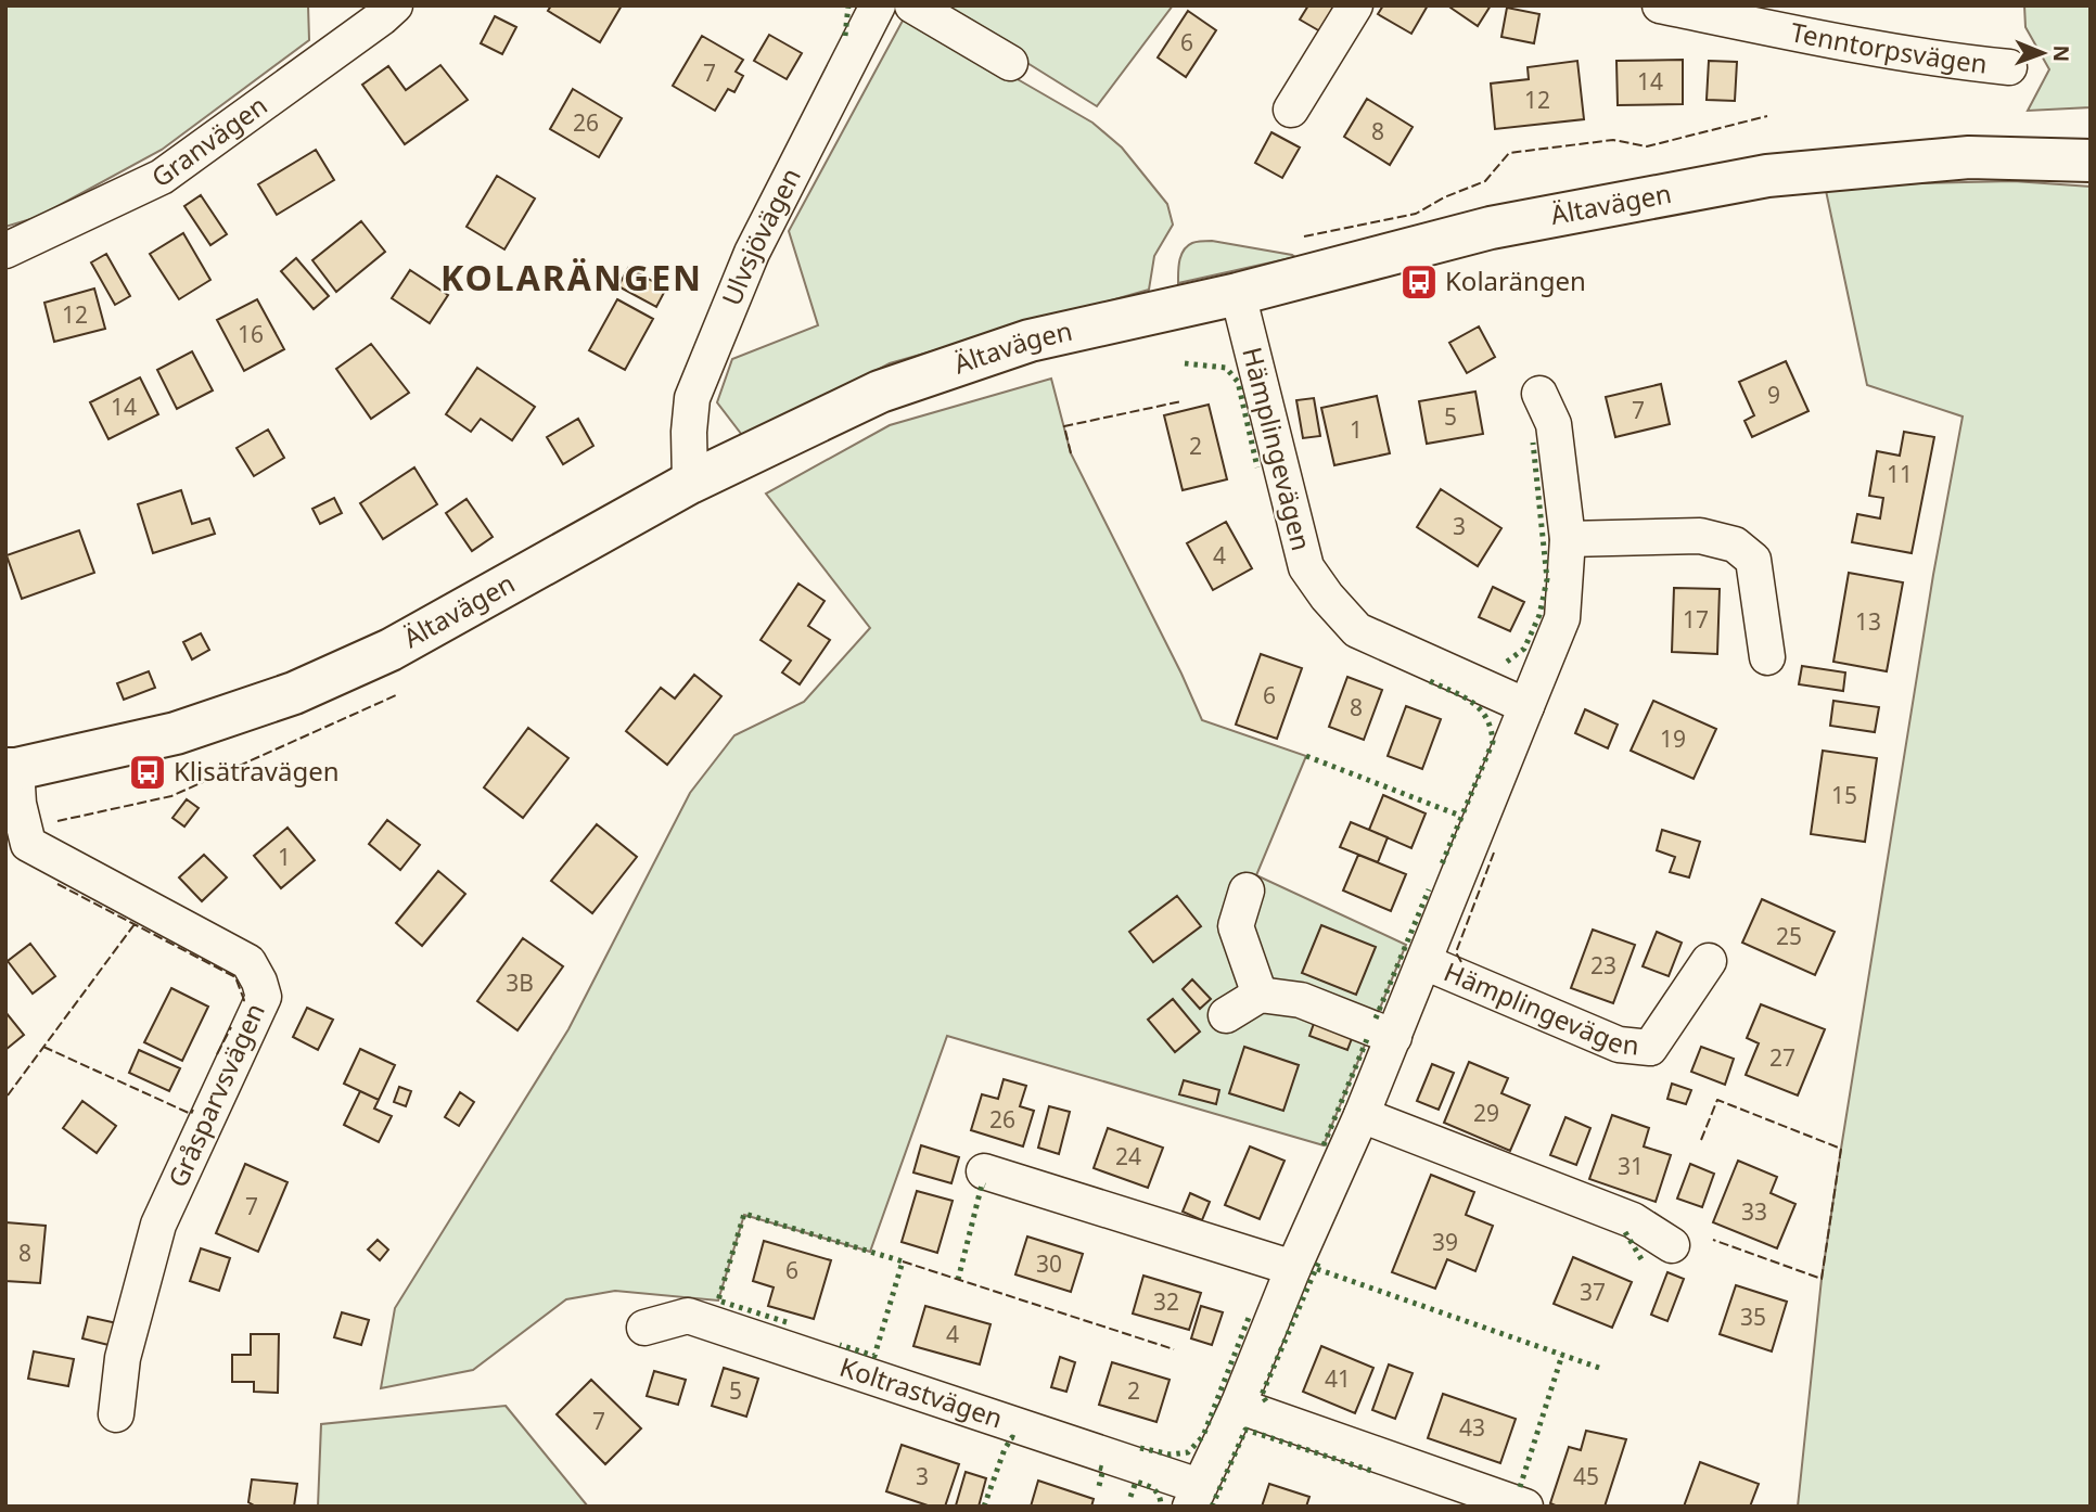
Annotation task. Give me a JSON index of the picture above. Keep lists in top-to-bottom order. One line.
{"streets":{"main road":["Ältavägen"],"street":["Tenntorpsvägen","Granvägen","Ulvsjövägen","Hämplingevägen","Gråsparvsvägen","Koltrastvägen"]},"crossings":[["Ältavägen","Ulvsjövägen"],["Ältavägen","Hämplingevägen"],["Ältavägen","Gråsparvsvägen"],["Hämplingevägen","Koltrastvägen"]],"districts":["KOLARÄNGEN"],"places":{"bus stop":["Kolarängen","Klisätravägen"]},"house_numbers":["6","7","14","12","26","8","12","16","9","14","7","5","1","2","11","3","4","17","13","6","8","19","15","1","25","23","3B","27","29","26","24","31","7","33","39","8","30","6","37","32","35","4","41","5","2","7","43","3","45"],"north":"right"}
